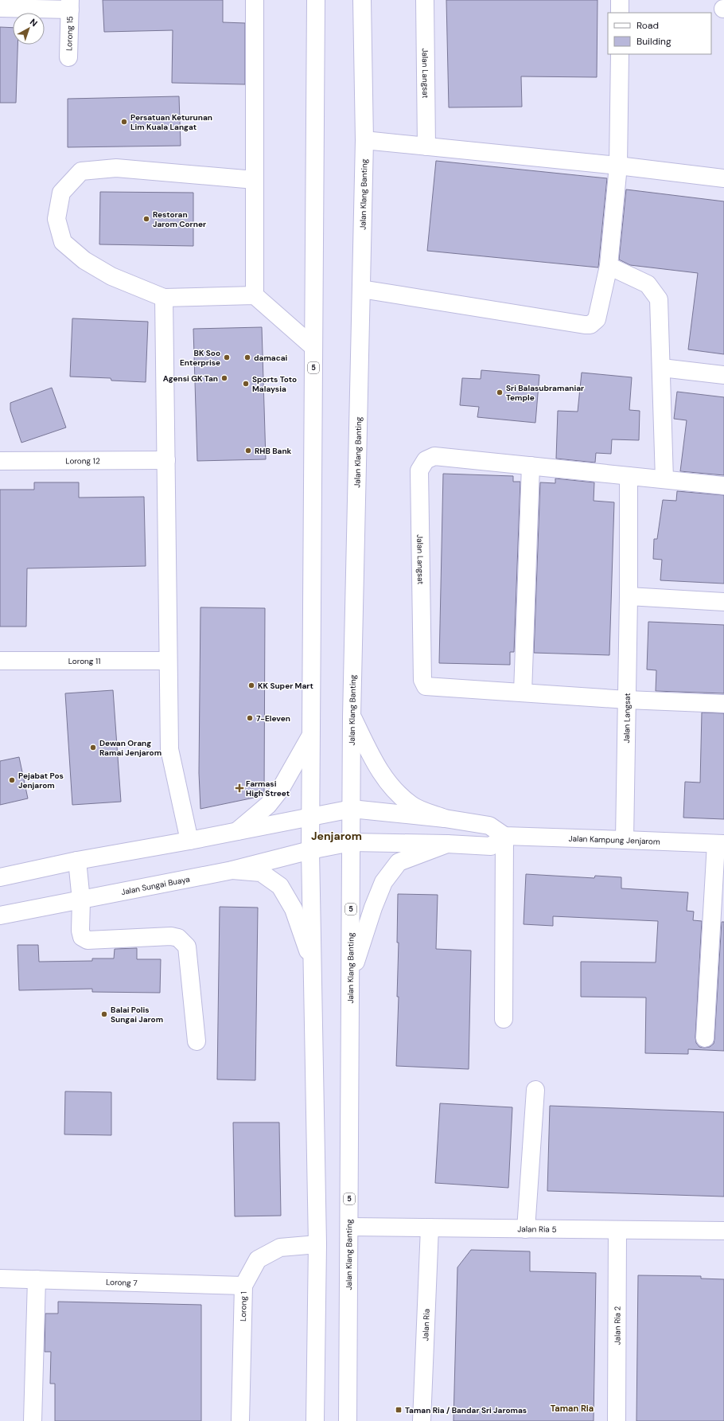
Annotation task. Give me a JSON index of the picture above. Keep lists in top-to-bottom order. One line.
{"streets":{"main road":["Lorong 15","Jalan Langsat","Jalan Klang Banting","5","Lorong 12","Lorong 11","Jalan Kampung Jenjarom","Jalan Sungai Buaya","Jalan Ria 5","Lorong 7","Lorong 1","Jalan Ria","Jalan Ria 2"]},"crossings":[["Jalan Langsat","Jalan Kampung Jenjarom"],["Jalan Klang Banting","Jalan Sungai Buaya"],["Jalan Klang Banting","Jalan Ria 5"],["5","Jalan Sungai Buaya"],["5","Lorong 1"],["Jalan Ria 5","Jalan Ria"],["Jalan Ria 5","Jalan Ria 2"],["Lorong 7","Lorong 1"]],"districts":["Jenjarom","Taman Ria"],"places":{"other":["Persatuan Keturunan Lim Kuala Langat","Restoran Jarom Corner","BK Soo Enterprise","damacai","Agensi GK Tan","Sports Toto Malaysia","Sri Balasubramaniar Temple","RHB Bank","KK Super Mart","7-Eleven","Dewan Orang Ramai Jenjarom","Pejabat Pos Jenjarom","Balai Polis Sungai Jarom"],"health":["Farmasi High Street"],"transit":["Taman Ria / Bandar Sri Jaromas"]},"legend":["Road","Building"],"north":"top right"}
